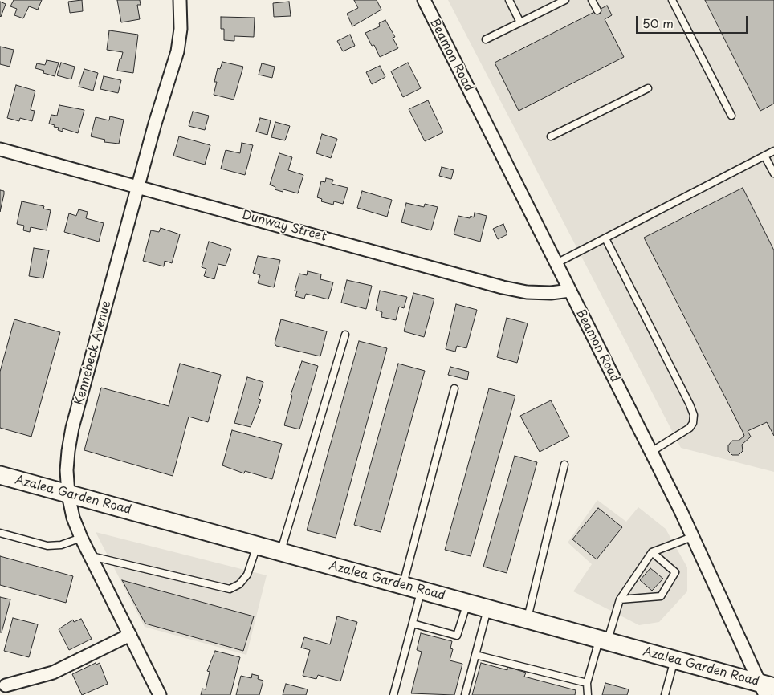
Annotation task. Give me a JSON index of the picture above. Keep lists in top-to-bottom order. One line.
{"streets":{"main road":["Azalea Garden Road"],"street":["Beamon Road","Dunway Street","Kennebeck Avenue"]},"crossings":[["Beamon Road","Dunway Street"],["Beamon Road","Azalea Garden Road"],["Dunway Street","Kennebeck Avenue"],["Kennebeck Avenue","Azalea Garden Road"]],"scale_bar":"50 m"}
